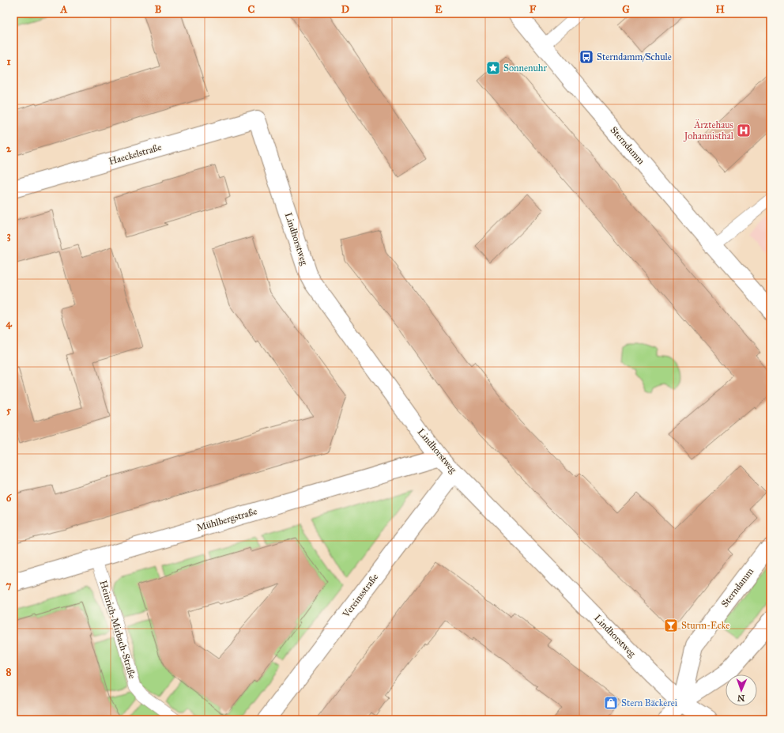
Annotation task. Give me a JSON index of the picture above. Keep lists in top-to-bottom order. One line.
{"streets":{"street":["Sterndamm","Haeckelstraße","Lindhorstweg","Mühlbergstraße","Vereinsstraße"],"lane":["Heinrich-Mirbach-Straße"]},"crossings":[["Sterndamm","Lindhorstweg"],["Haeckelstraße","Lindhorstweg"],["Lindhorstweg","Mühlbergstraße"],["Lindhorstweg","Vereinsstraße"],["Mühlbergstraße","Heinrich-Mirbach-Straße"]],"places":{"bus stop":["Sterndamm/Schule"],"place":["Sonnenuhr"],"hospital":["Ärztehaus Johannisthal"],"bar":["Sturm-Ecke"],"shop":["Stern Bäckerei"]},"north":"bottom","grid":{"columns":["A","B","C","D","E","F","G","H"],"rows":["1","2","3","4","5","6","7","8"]}}
